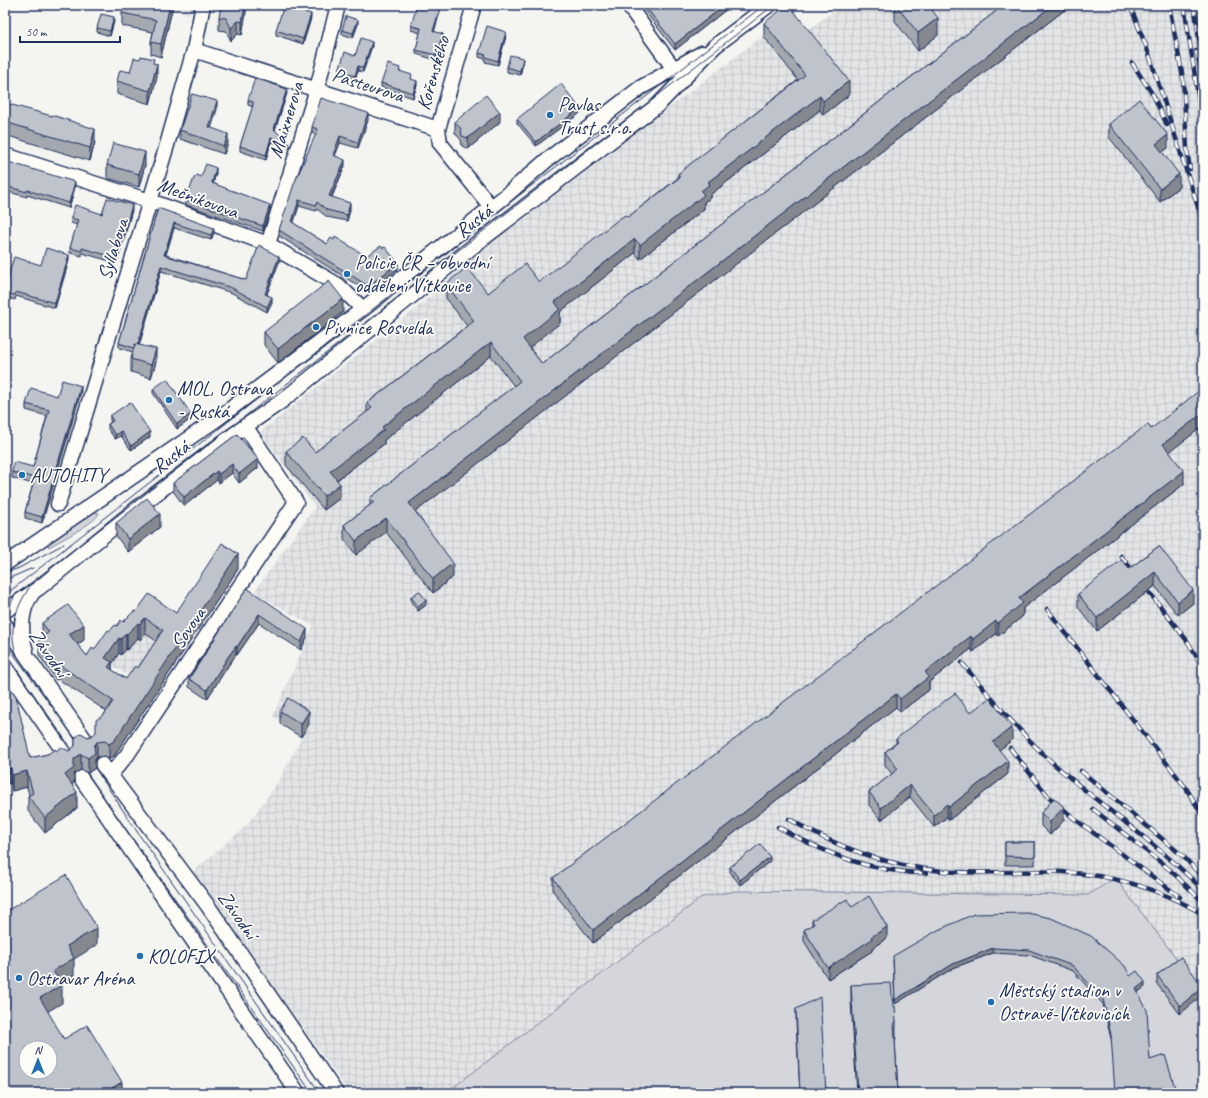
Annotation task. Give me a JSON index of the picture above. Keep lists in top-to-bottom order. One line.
{"streets":{"street":["Kořenského","Pasteurova","Maixnerova","Mečnikovova","Ruská","Syllabova","Sovova","Závodní"]},"crossings":[["Kořenského","Pasteurova"],["Pasteurova","Maixnerova"],["Pasteurova","Syllabova"],["Maixnerova","Mečnikovova"],["Mečnikovova","Ruská"],["Mečnikovova","Syllabova"],["Ruská","Sovova"],["Sovova","Závodní"]],"places":["Pavlas Trust s.r.o.","Policie ČR – obvodní oddělení Vítkovice","Pivnice Rosvelda","MOL, Ostrava - Ruská","AUTOHITY","KOLOFIX","Ostravar Aréna","Městský stadion v Ostravě-Vítkovicích"],"scale_bar":"50 m","north":"top"}
